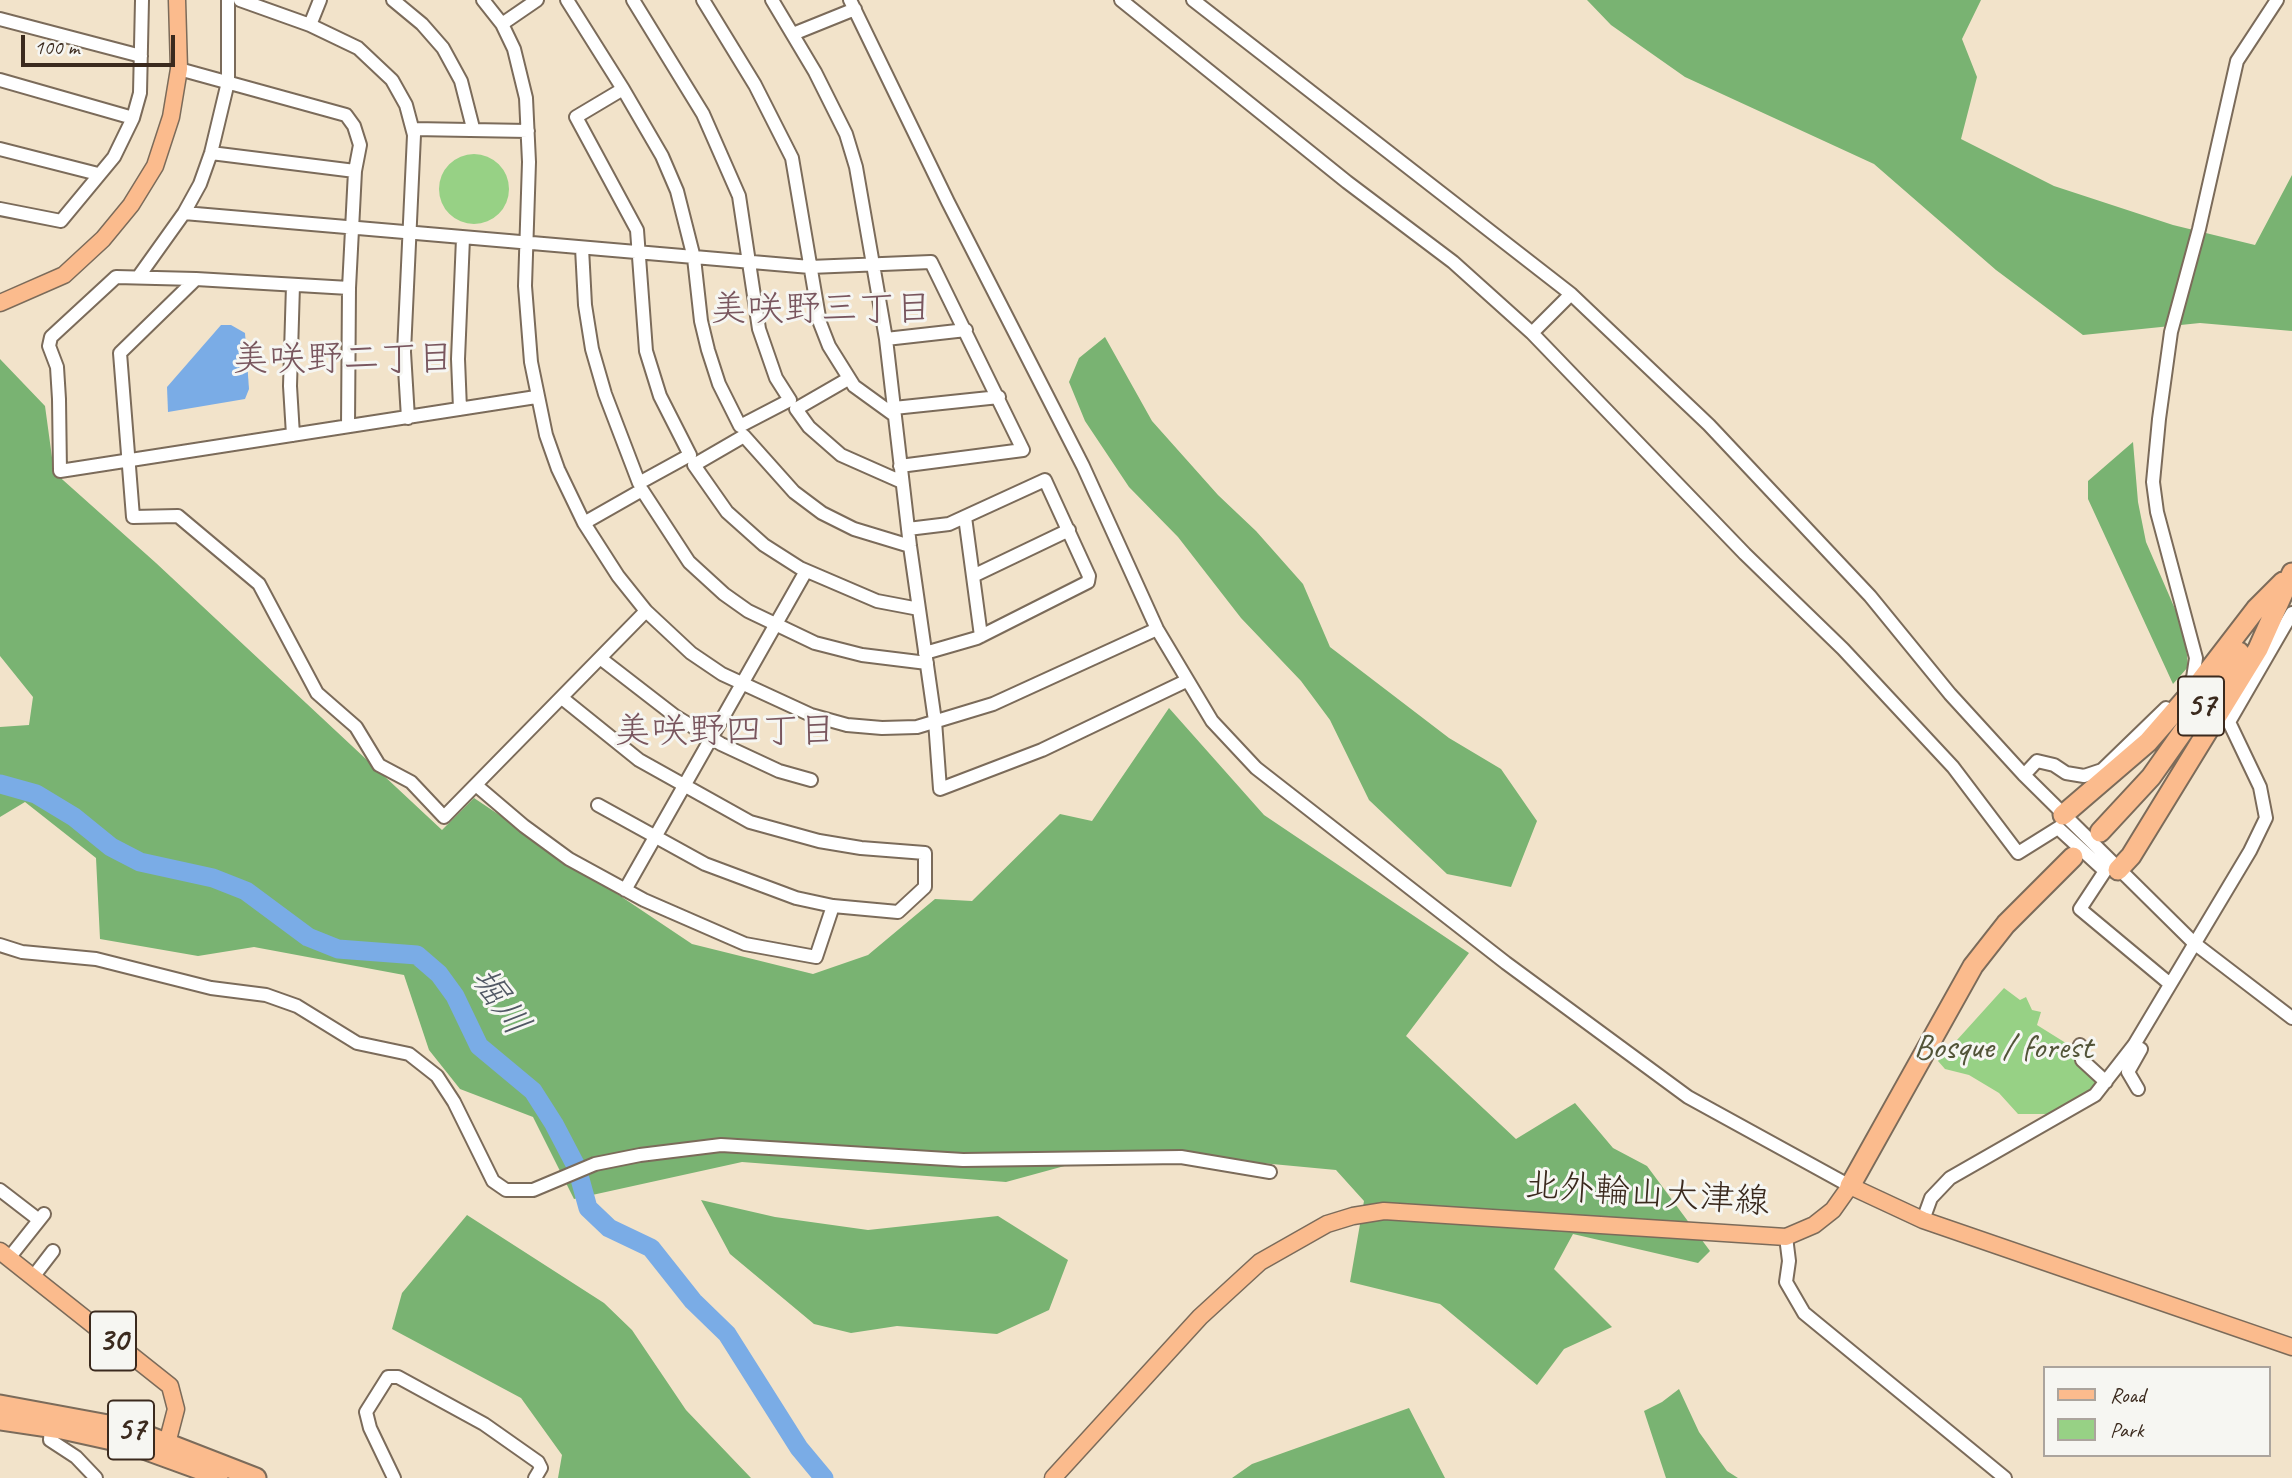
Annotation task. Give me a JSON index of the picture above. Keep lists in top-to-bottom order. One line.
{"streets":{"highway":["57"],"main road":["北外輪山大津線","30"]},"crossings":[["57","30"]],"districts":["美咲野三丁目","美咲野二丁目","美咲野四丁目"],"water":["堀川"],"parks":["Bosque / forest"],"legend":["Road","Park"],"scale_bar":"100 m"}
